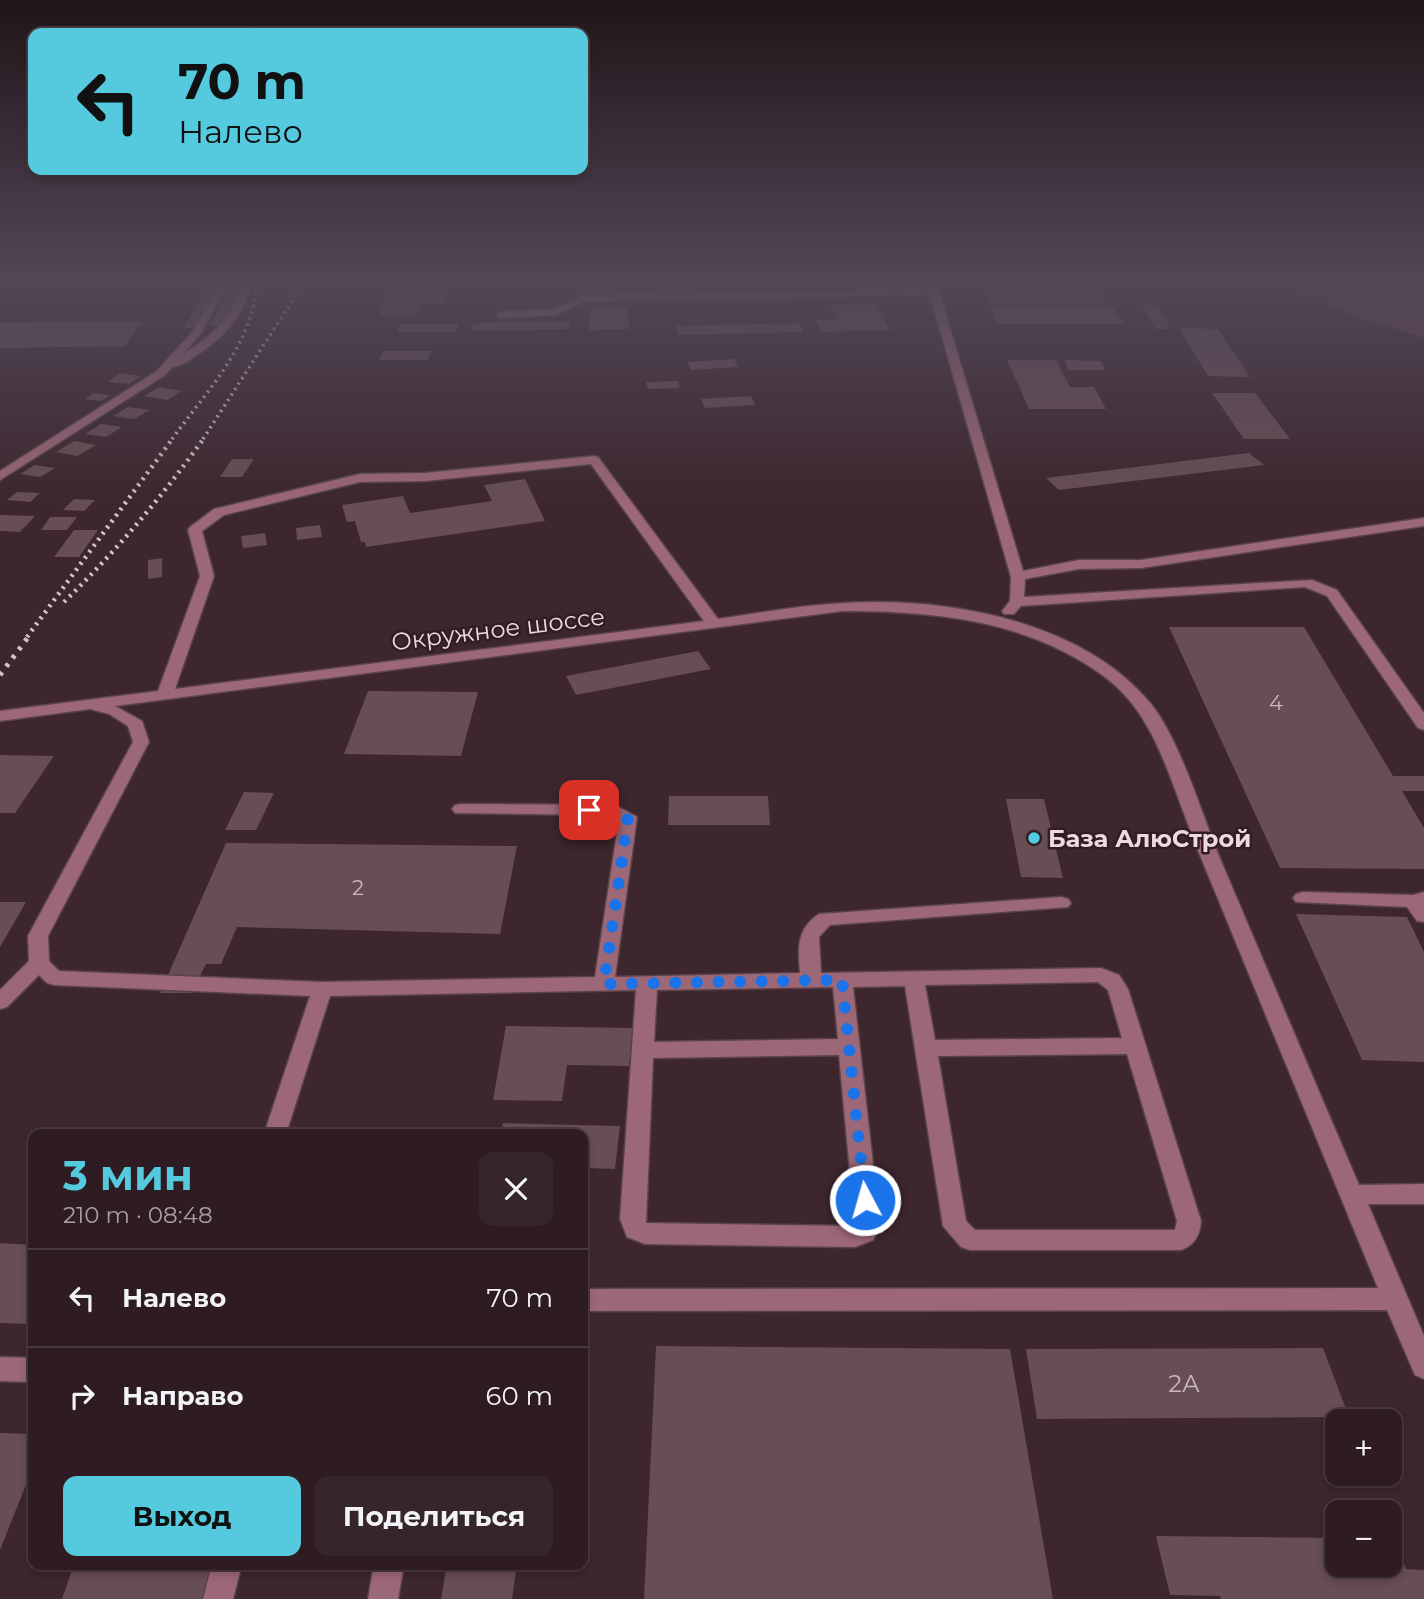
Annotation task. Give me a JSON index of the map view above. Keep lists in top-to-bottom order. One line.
{"streets":{"street":["Окружное шоссе"]},"places":["База АлюСтрой"],"house_numbers":["4","2","2А"],"page":{"turn":["70 m","Налево"],"heading":["3 мин","210 m · 08:48"],"list":[{"name":"Налево","value":"70 m"},{"name":"Направо","value":"60 m"}],"map_buttons":["+","−"],"buttons":["Выход","Поделиться"]}}
